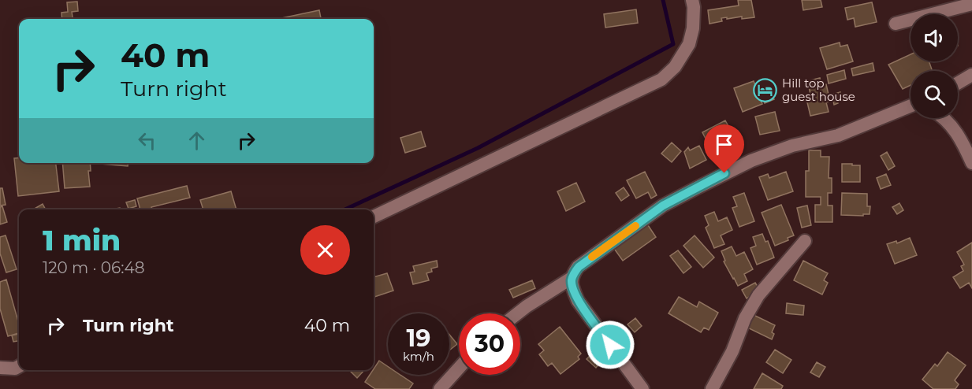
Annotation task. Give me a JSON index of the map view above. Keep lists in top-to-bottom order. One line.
{"places":{"hotel":["Hill top guest house"]},"page":{"turn":["40 m","Turn right"],"heading":["1 min","120 m · 06:48"],"list":[{"name":"Turn right","value":"40 m"}],"speed":"19 km/h","limit":"30"}}
